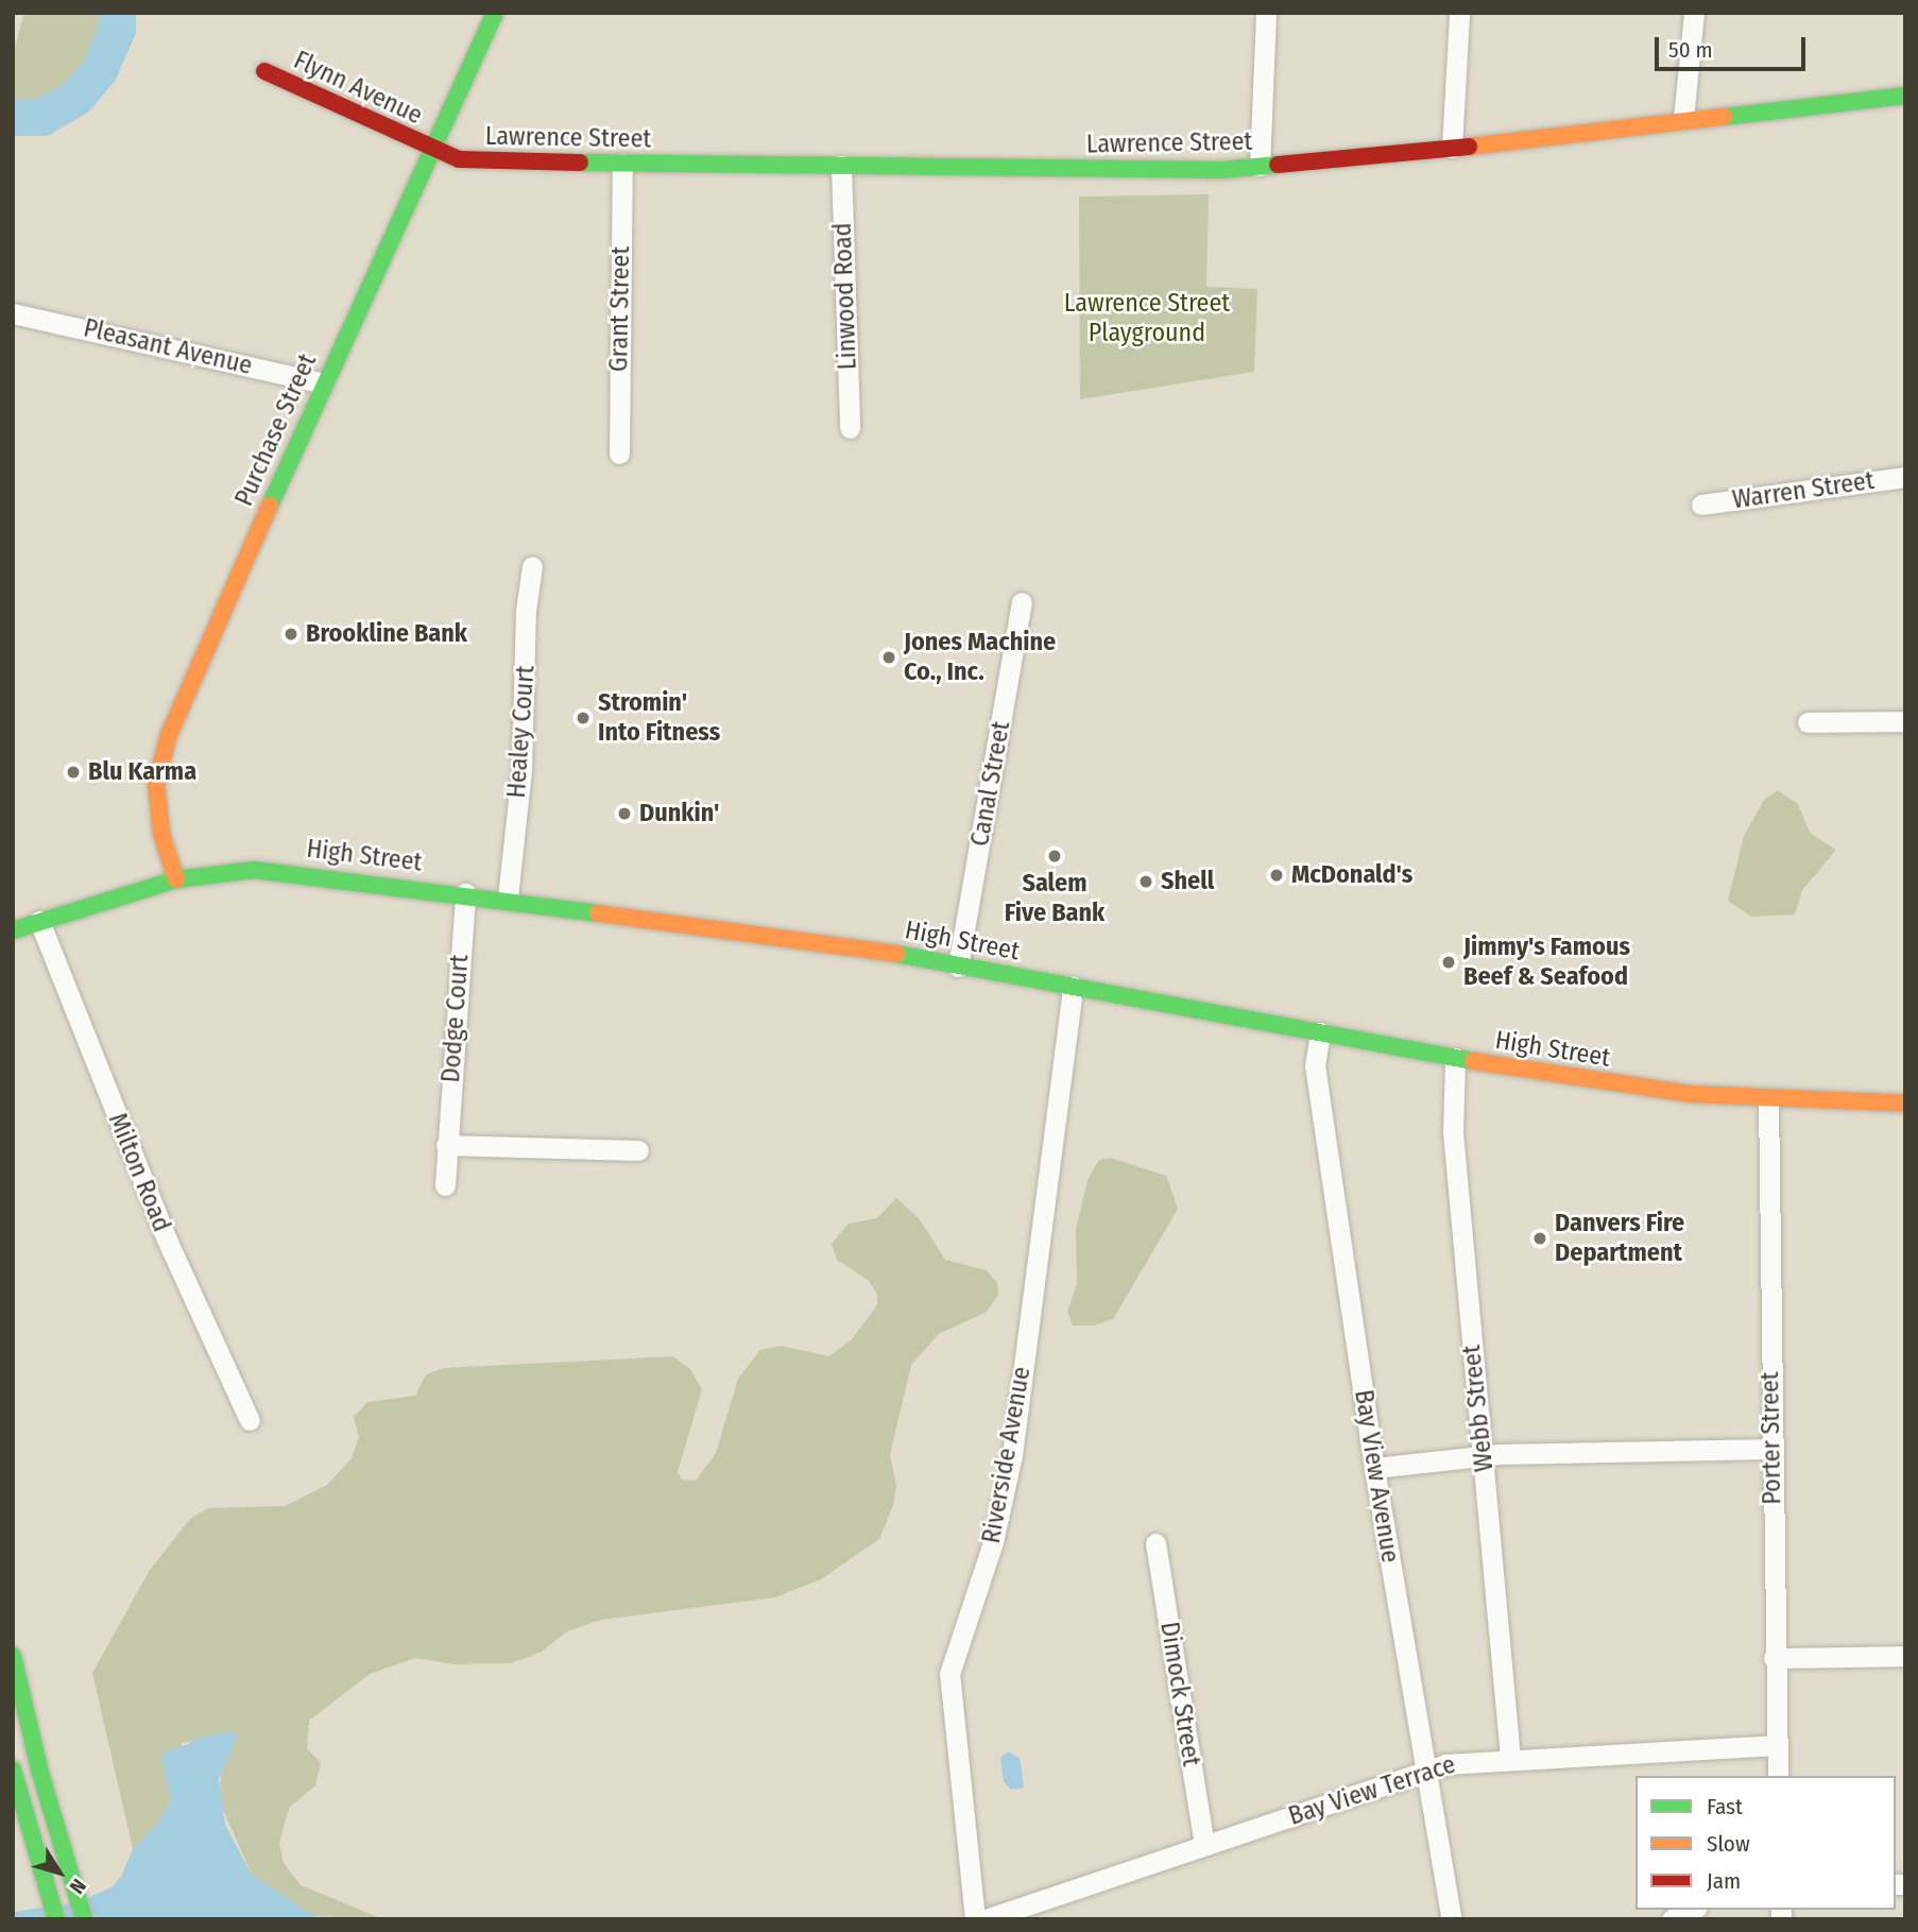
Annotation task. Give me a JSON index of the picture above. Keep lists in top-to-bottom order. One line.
{"streets":{"main road":["Flynn Avenue","Lawrence Street","Purchase Street","High Street"],"street":["Linwood Road","Grant Street","Pleasant Avenue","Warren Street","Healey Court","Canal Street","Dodge Court","Milton Road","Webb Street","Porter Street","Riverside Avenue","Bay View Avenue","Dimock Street","Bay View Terrace"]},"crossings":[["Flynn Avenue","Lawrence Street"],["Flynn Avenue","Purchase Street"],["Lawrence Street","Linwood Road"],["Lawrence Street","Grant Street"],["Lawrence Street","Purchase Street"],["Pleasant Avenue","Purchase Street"],["Purchase Street","High Street"],["Healey Court","High Street"],["Canal Street","High Street"],["High Street","Dodge Court"],["High Street","Milton Road"],["High Street","Webb Street"],["High Street","Porter Street"],["High Street","Riverside Avenue"],["High Street","Bay View Avenue"],["Webb Street","Bay View Terrace"],["Porter Street","Bay View Terrace"],["Bay View Avenue","Bay View Terrace"],["Dimock Street","Bay View Terrace"]],"parks":["Lawrence Street Playground"],"places":["Brookline Bank","Jones Machine Co., Inc.","Stromin' Into Fitness","Blu Karma","Dunkin'","Salem Five Bank","McDonald's","Shell","Jimmy's Famous Beef & Seafood","Danvers Fire Department"],"legend":["Fast","Slow","Jam"],"scale_bar":"50 m","north":"bottom right"}
